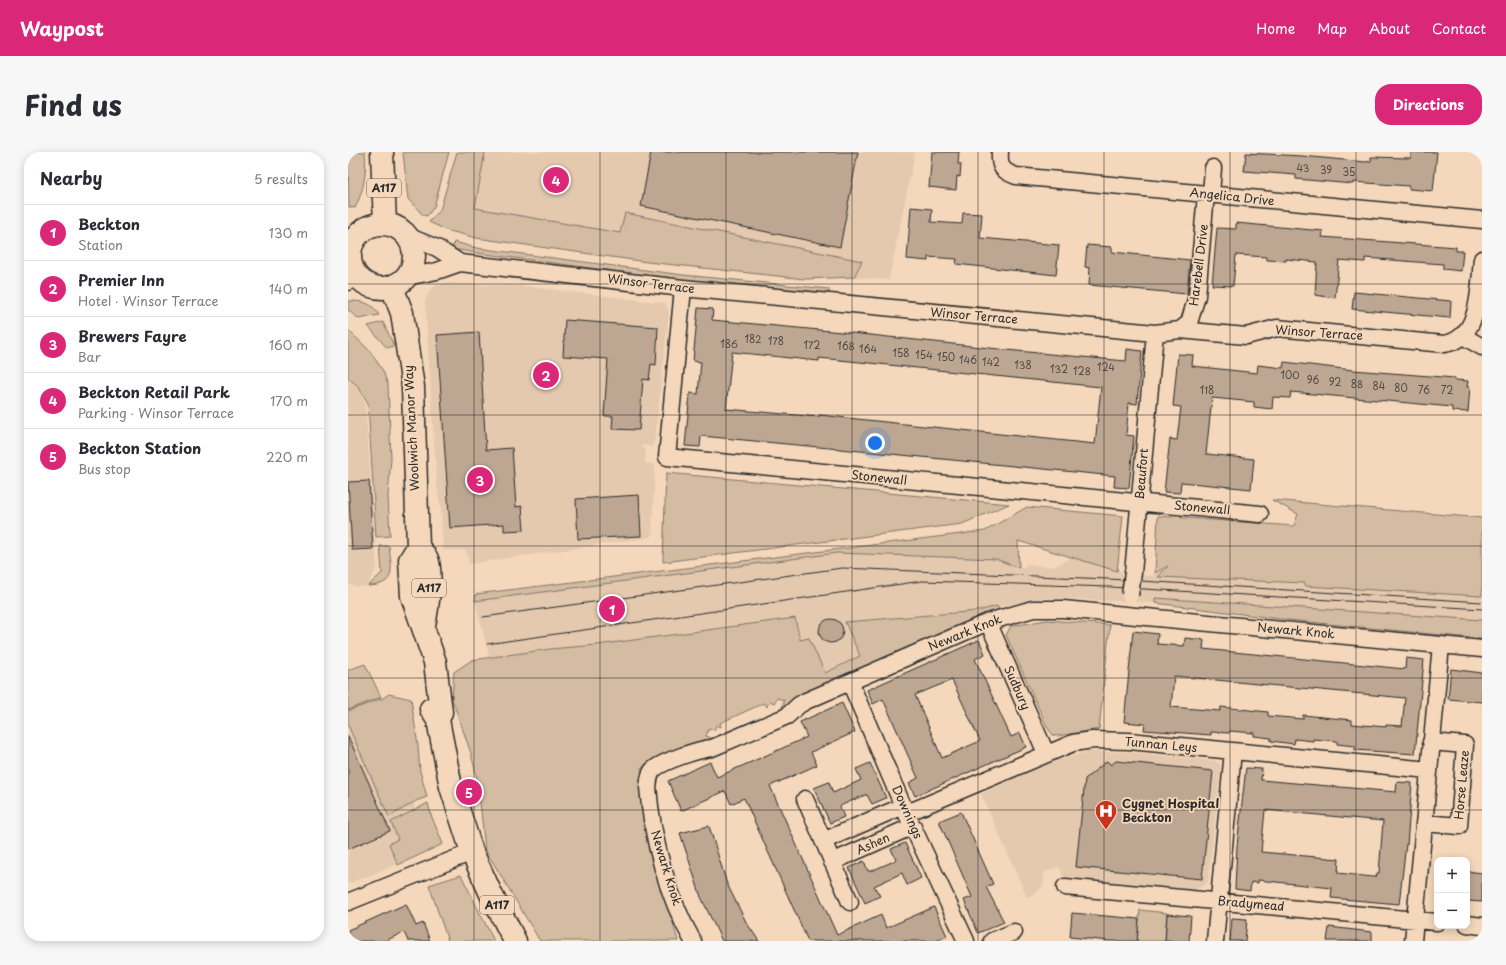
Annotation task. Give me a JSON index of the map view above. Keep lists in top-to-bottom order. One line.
{"streets":{"main road":["A117","Woolwich Manor Way"],"street":["Angelica Drive","Harebell Drive","Winsor Terrace","Beaufort","Stonewall","Newark Knok","Sudbury","Tunnan Leys","Horse Leaze","Downings","Ashen","Bradymead"]},"crossings":[["A117","Winsor Terrace"],["A117","Woolwich Manor Way"],["Angelica Drive","Harebell Drive"],["Harebell Drive","Winsor Terrace"],["Winsor Terrace","Woolwich Manor Way"],["Winsor Terrace","Beaufort"],["Winsor Terrace","Stonewall"],["Beaufort","Stonewall"],["Beaufort","Newark Knok"],["Newark Knok","Sudbury"],["Newark Knok","Downings"],["Sudbury","Tunnan Leys"],["Tunnan Leys","Downings"],["Tunnan Leys","Ashen"],["Downings","Ashen"]],"places":{"hospital":["Cygnet Hospital Beckton"]},"house_numbers":["43","39","35","182","178","186","172","168","164","158","154","150","146","142","138","124","132","128","100","96","92","88","84","80","118","76","72"],"page":{"header":"Waypost","nav":["Home","Map","About","Contact"],"title":"Find us","buttons":"Directions","heading":["Nearby","5 results"],"pins":["4","2","3","1","5"],"list":[{"mark":"1","name":"Beckton","note":"Station","value":"130 m"},{"mark":"2","name":"Premier Inn","note":"Hotel · Winsor Terrace","value":"140 m"},{"mark":"3","name":"Brewers Fayre","note":"Bar","value":"160 m"},{"mark":"4","name":"Beckton Retail Park","note":"Parking · Winsor Terrace","value":"170 m"},{"mark":"5","name":"Beckton Station","note":"Bus stop","value":"220 m"}],"map_buttons":["+","−"]}}
